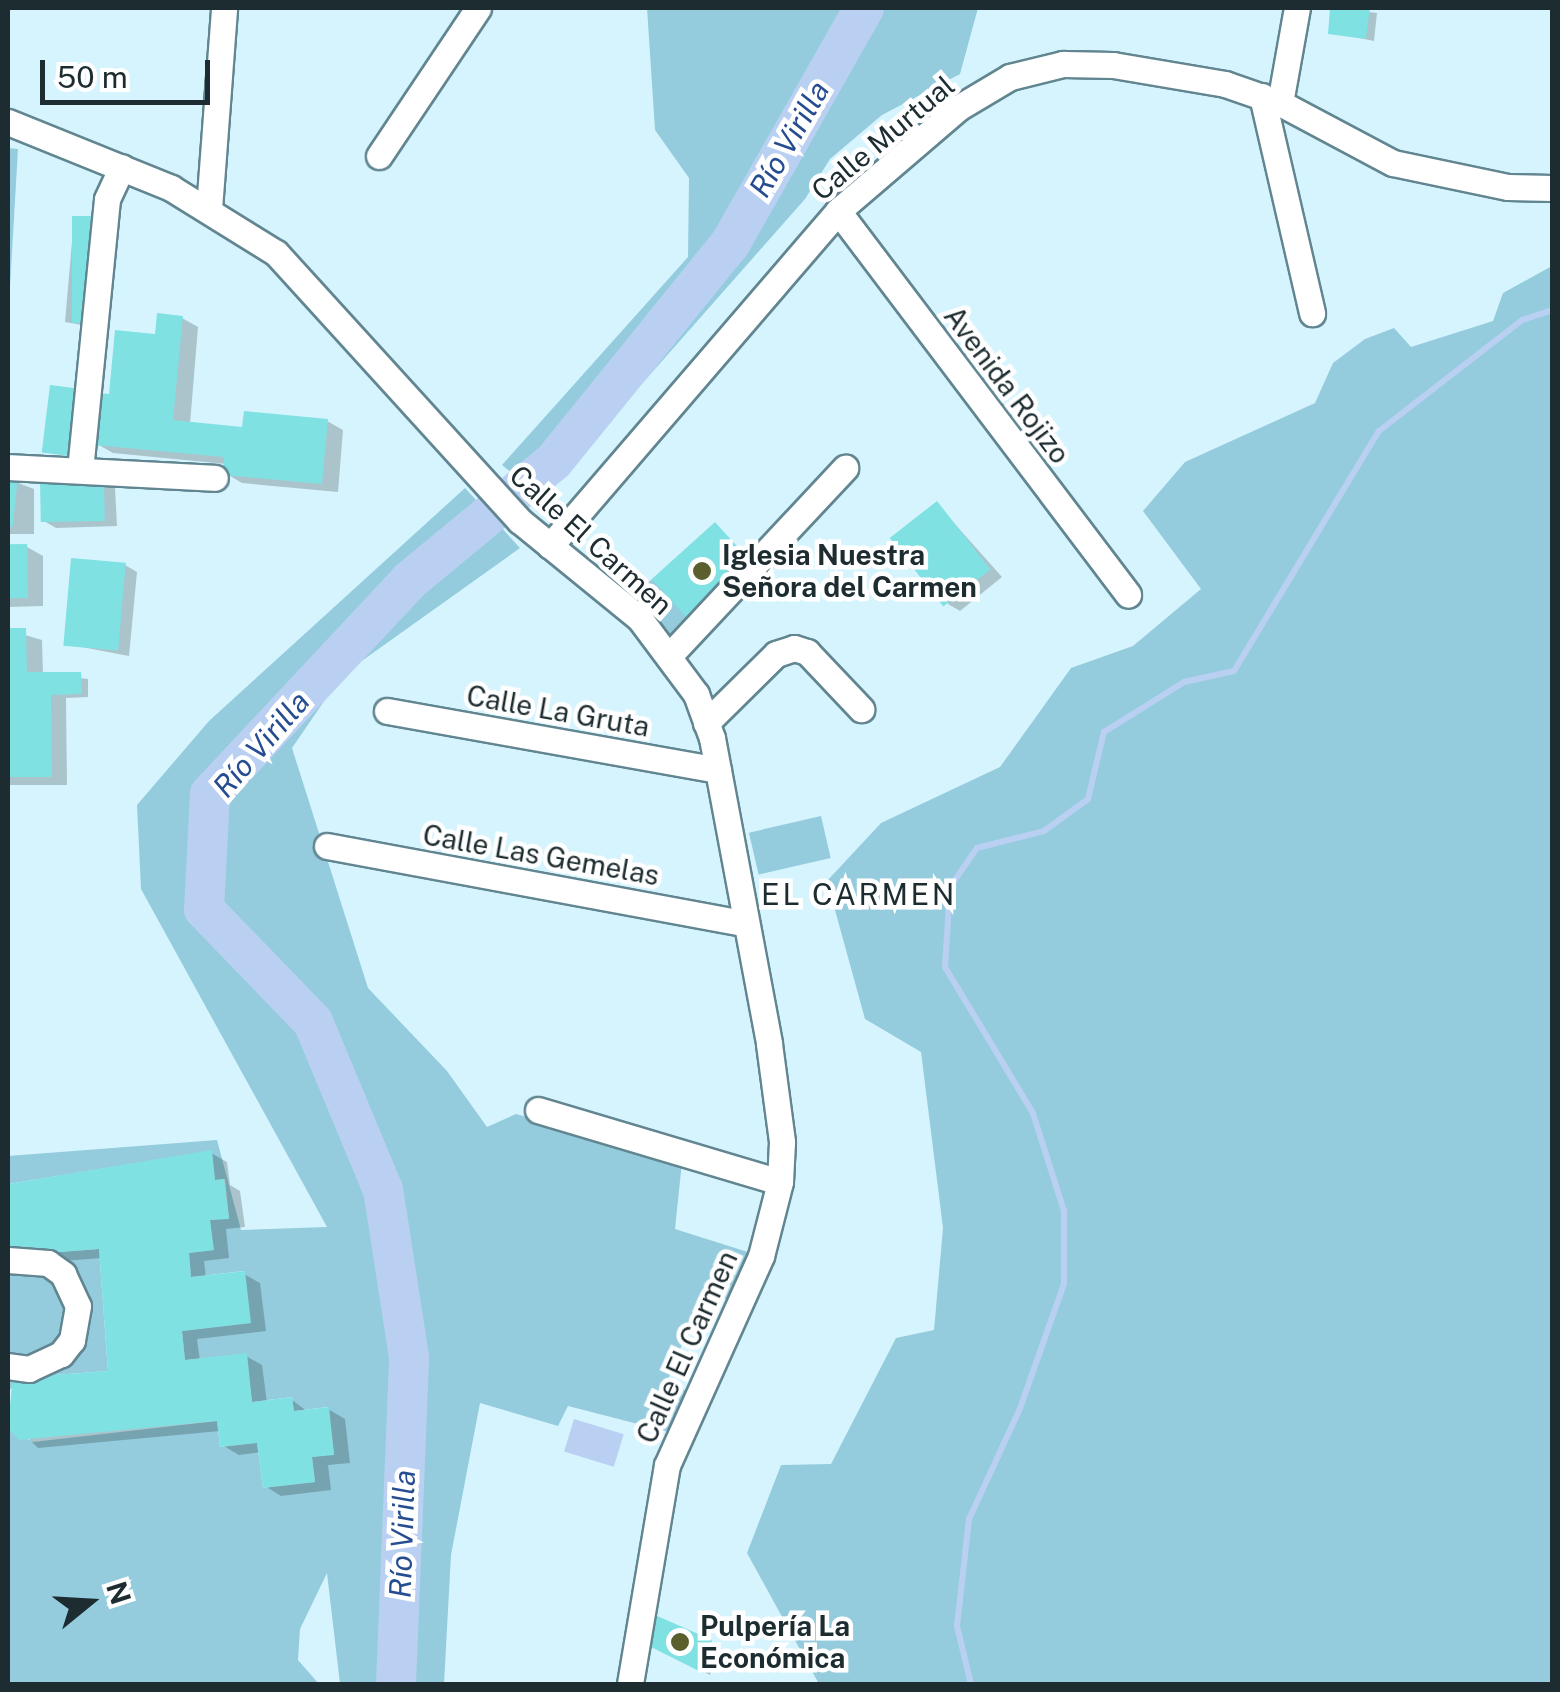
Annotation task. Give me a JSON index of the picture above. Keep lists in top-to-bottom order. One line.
{"streets":{"street":["Calle Murtual","Avenida Rojizo","Calle El Carmen","Calle La Gruta","Calle Las Gemelas"]},"crossings":[["Calle Murtual","Avenida Rojizo"],["Calle Murtual","Calle El Carmen"],["Calle El Carmen","Calle La Gruta"],["Calle El Carmen","Calle Las Gemelas"]],"districts":["EL CARMEN"],"water":["Río Virilla"],"places":["Iglesia Nuestra Señora del Carmen","Pulpería La Económica"],"scale_bar":"50 m","north":"right"}
